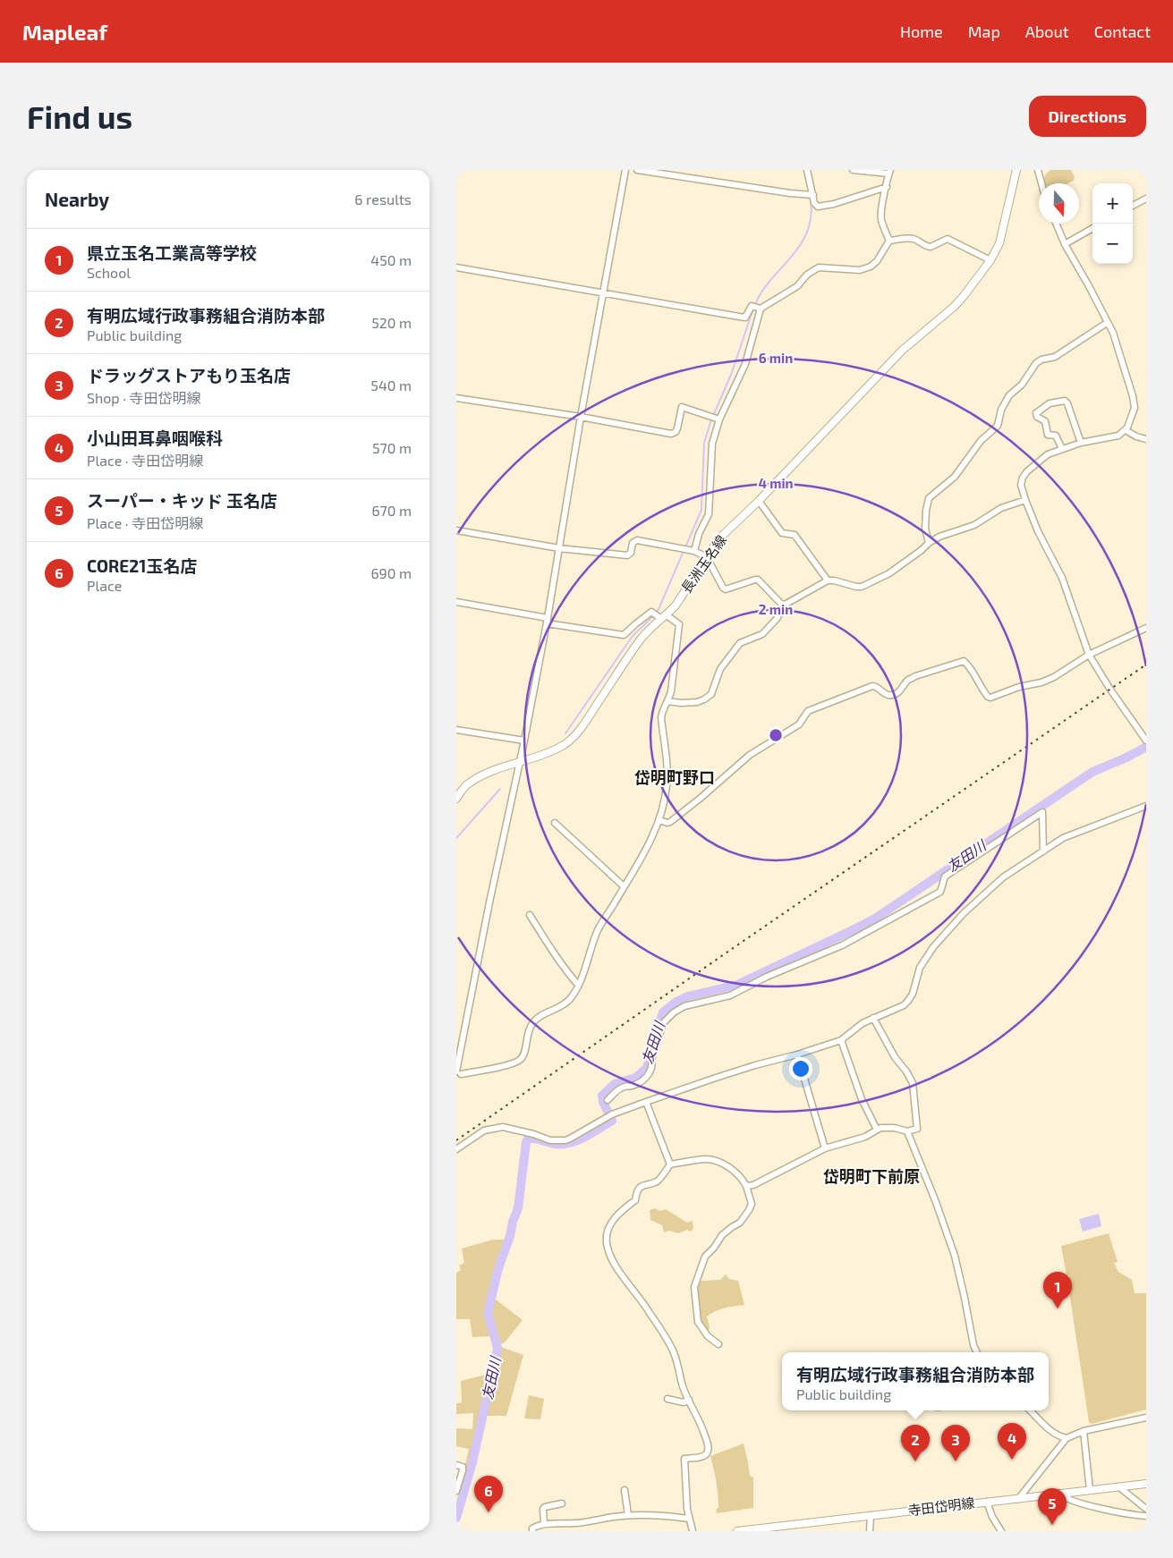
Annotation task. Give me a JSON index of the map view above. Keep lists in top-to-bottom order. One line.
{"streets":{"main road":["長洲玉名線","寺田岱明線"]},"districts":["岱明町野口","岱明町下前原"],"water":["友田川"],"north":"bottom","page":{"header":"Mapleaf","nav":["Home","Map","About","Contact"],"buttons":"Directions","title":"Find us","heading":["Nearby","6 results"],"map_buttons":["+","−"],"list":[{"mark":"1","name":"県立玉名工業高等学校","note":"School","value":"450 m"},{"mark":"2","name":"有明広域行政事務組合消防本部","note":"Public building","value":"520 m"},{"mark":"3","name":"ドラッグストアもり玉名店","note":"Shop · 寺田岱明線","value":"540 m"},{"mark":"4","name":"小山田耳鼻咽喉科","note":"Place · 寺田岱明線","value":"570 m"},{"mark":"5","name":"スーパー・キッド 玉名店","note":"Place · 寺田岱明線","value":"670 m"},{"mark":"6","name":"CORE21玉名店","note":"Place","value":"690 m"}],"pins":["1","4","2","3","6","5"],"popup":["有明広域行政事務組合消防本部","Public building"]},"rings":["6 min","4 min","2 min"]}
